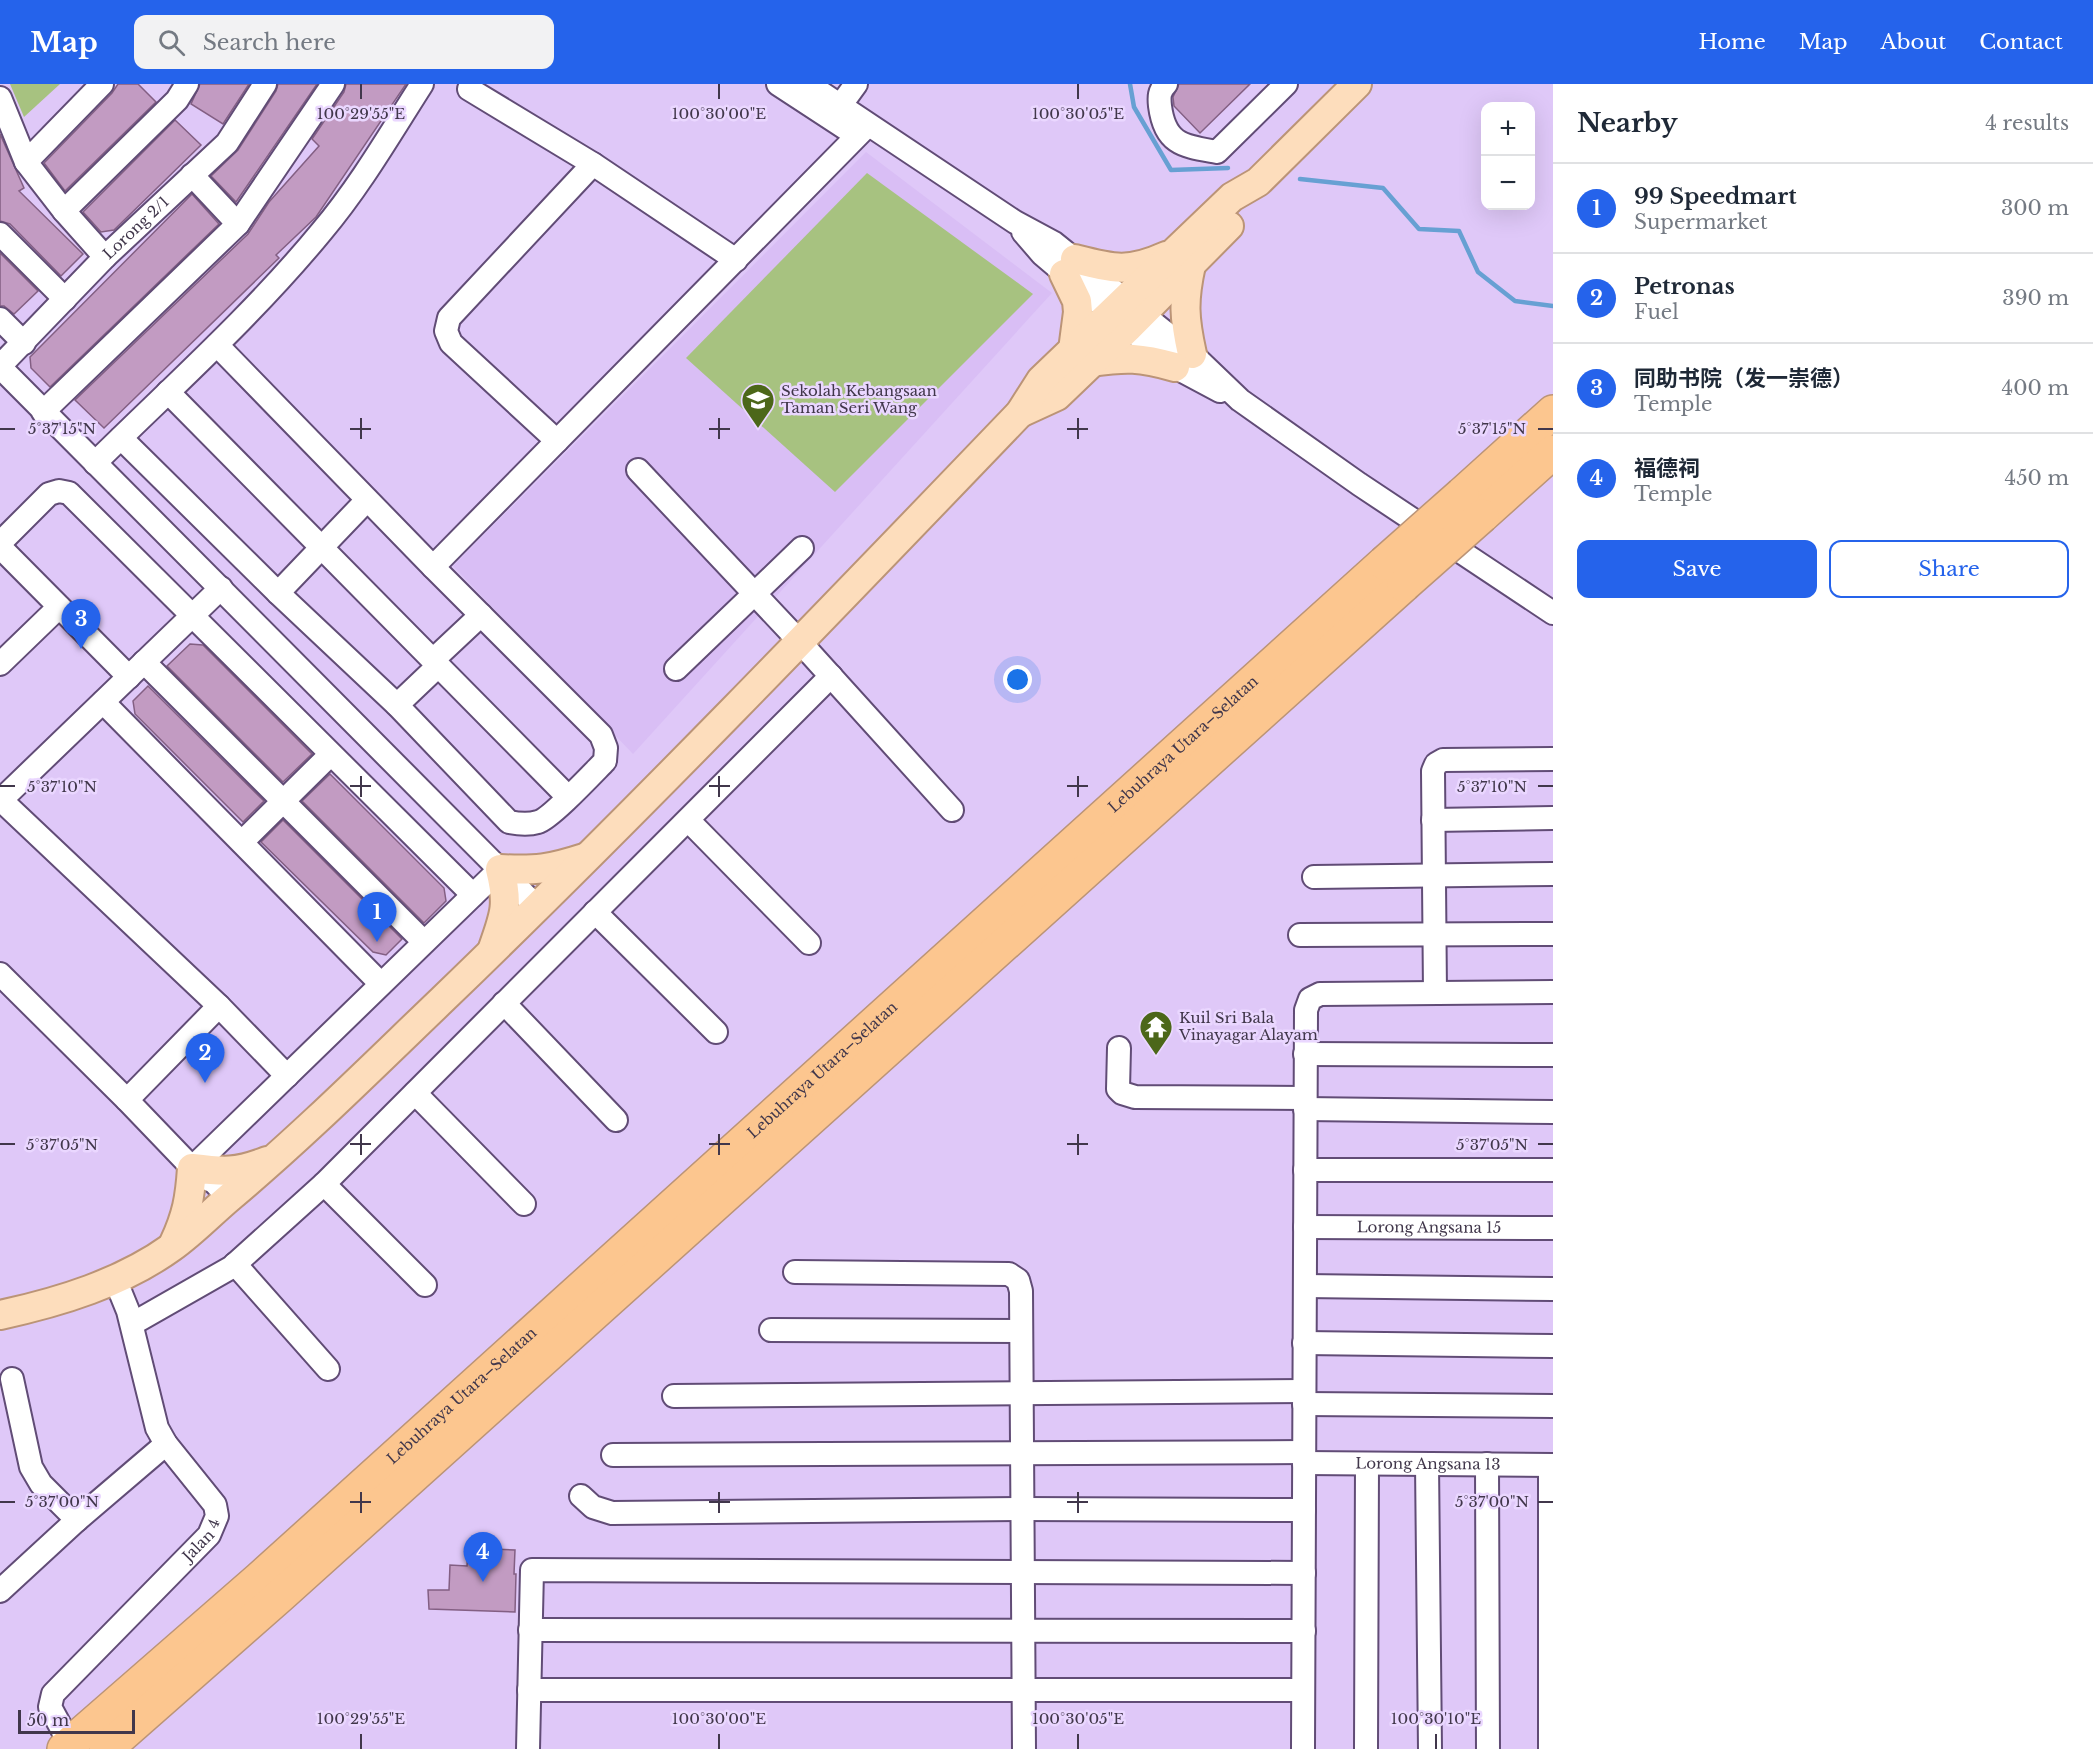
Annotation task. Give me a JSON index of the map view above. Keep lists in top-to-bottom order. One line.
{"streets":{"highway":["Lebuhraya Utara–Selatan"],"street":["Lorong 2/1","Lorong Angsana 15","Lorong Angsana 13","Jalan 4"]},"crossings":[["Lebuhraya Utara–Selatan","Jalan 4"]],"places":{"school or university":["Sekolah Kebangsaan Taman Seri Wang"],"temple":["Kuil Sri Bala Vinayagar Alayam"]},"scale_bar":"50 m","page":{"header":"Map","search":"Search here","nav":["Home","Map","About","Contact"],"heading":["Nearby","4 results"],"map_buttons":["+","−"],"list":[{"mark":"1","name":"99 Speedmart","note":"Supermarket","value":"300 m"},{"mark":"2","name":"Petronas","note":"Fuel","value":"390 m"},{"mark":"3","name":"同助书院（发一崇德）","note":"Temple","value":"400 m"},{"mark":"4","name":"福德祠","note":"Temple","value":"450 m"}],"buttons":["Save","Share"],"pins":["3","1","2","4"],"scale":"50 m"},"coordinates":["100°29'55\"E","100°30'00\"E","100°30'05\"E","5°37'15\"N","5°37'10\"N","5°37'05\"N","5°37'00\"N","100°30'10\"E"]}
